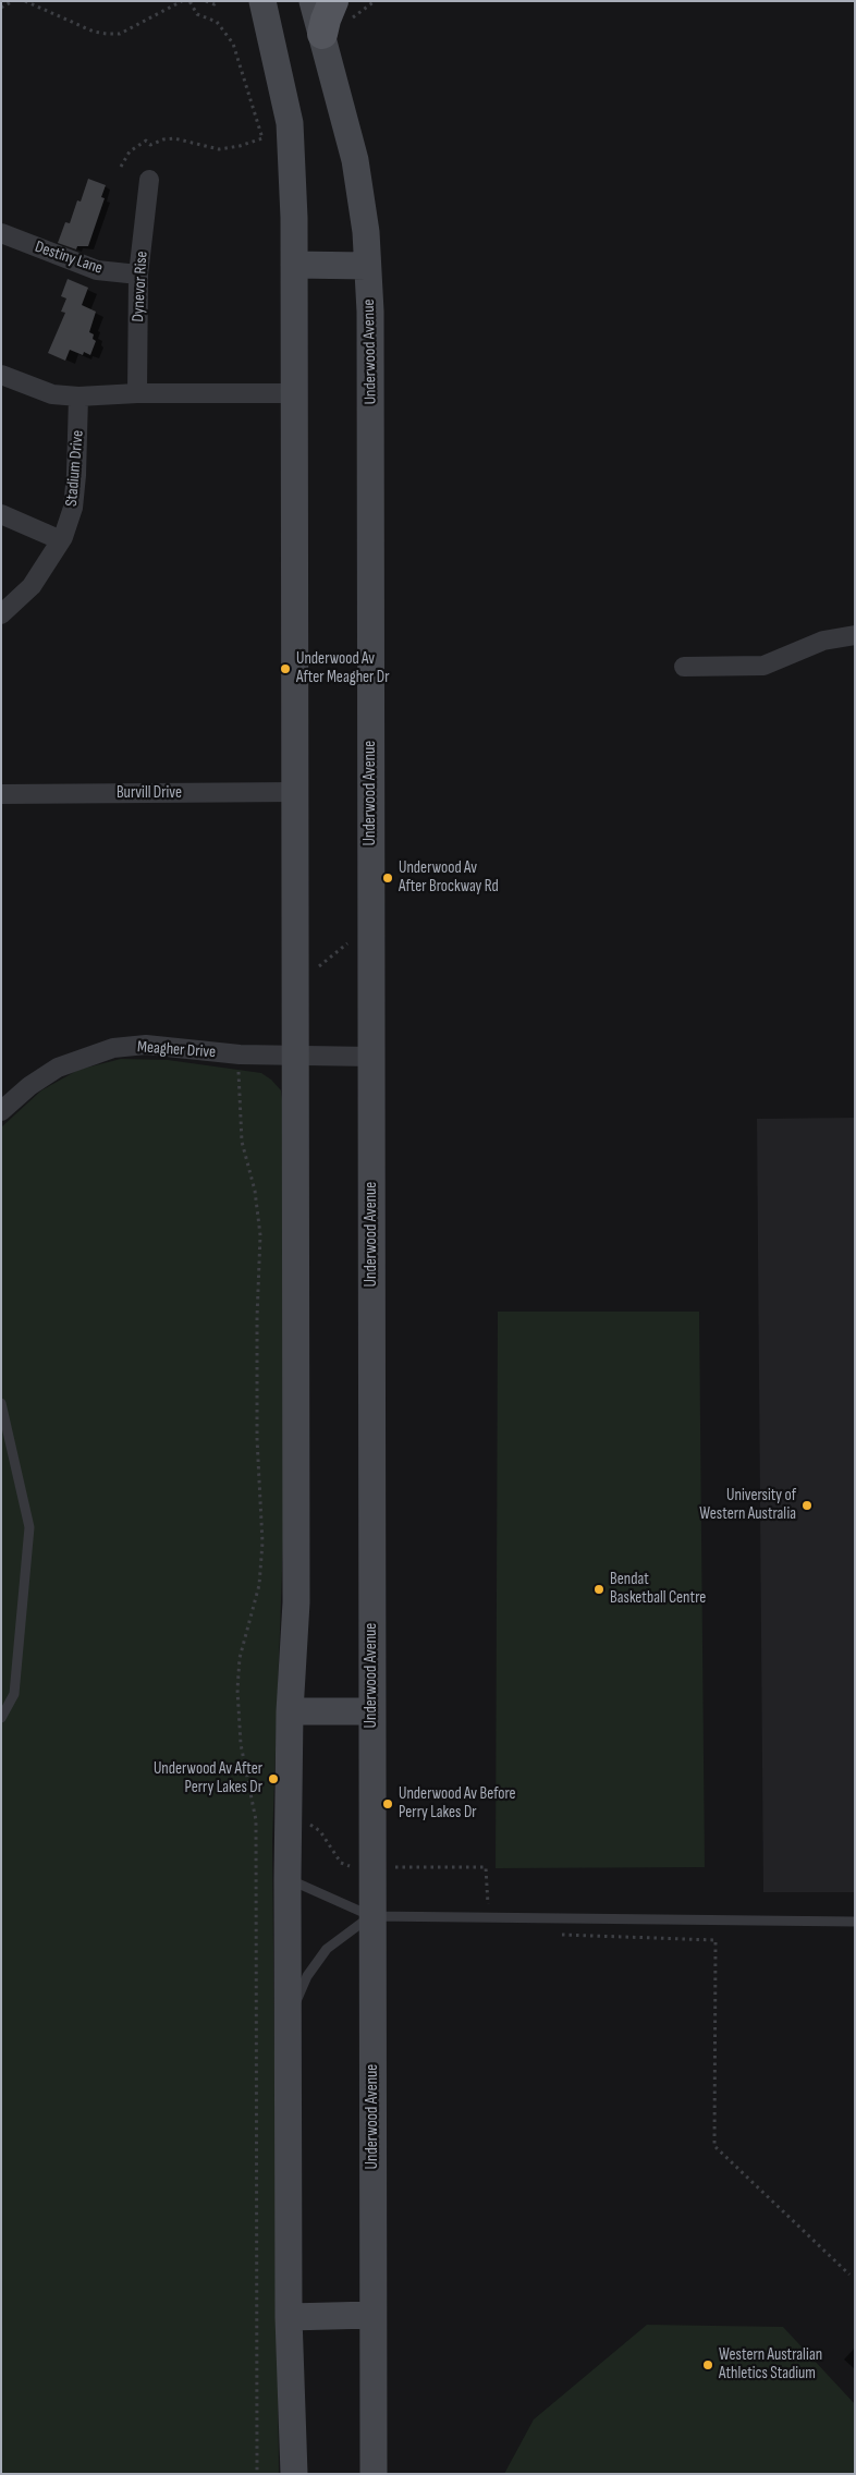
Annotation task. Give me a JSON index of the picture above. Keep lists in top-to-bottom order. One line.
{"streets":{"main road":["Underwood Avenue"],"street":["Destiny Lane","Dynevor Rise","Stadium Drive","Burvill Drive","Meagher Drive"]},"crossings":[["Destiny Lane","Dynevor Rise"],["Underwood Avenue","Meagher Drive"]],"places":["Underwood Av After Meagher Dr","Underwood Av After Brockway Rd","University of Western Australia","Bendat Basketball Centre","Underwood Av After Perry Lakes Dr","Underwood Av Before Perry Lakes Dr","Western Australian Athletics Stadium"]}
